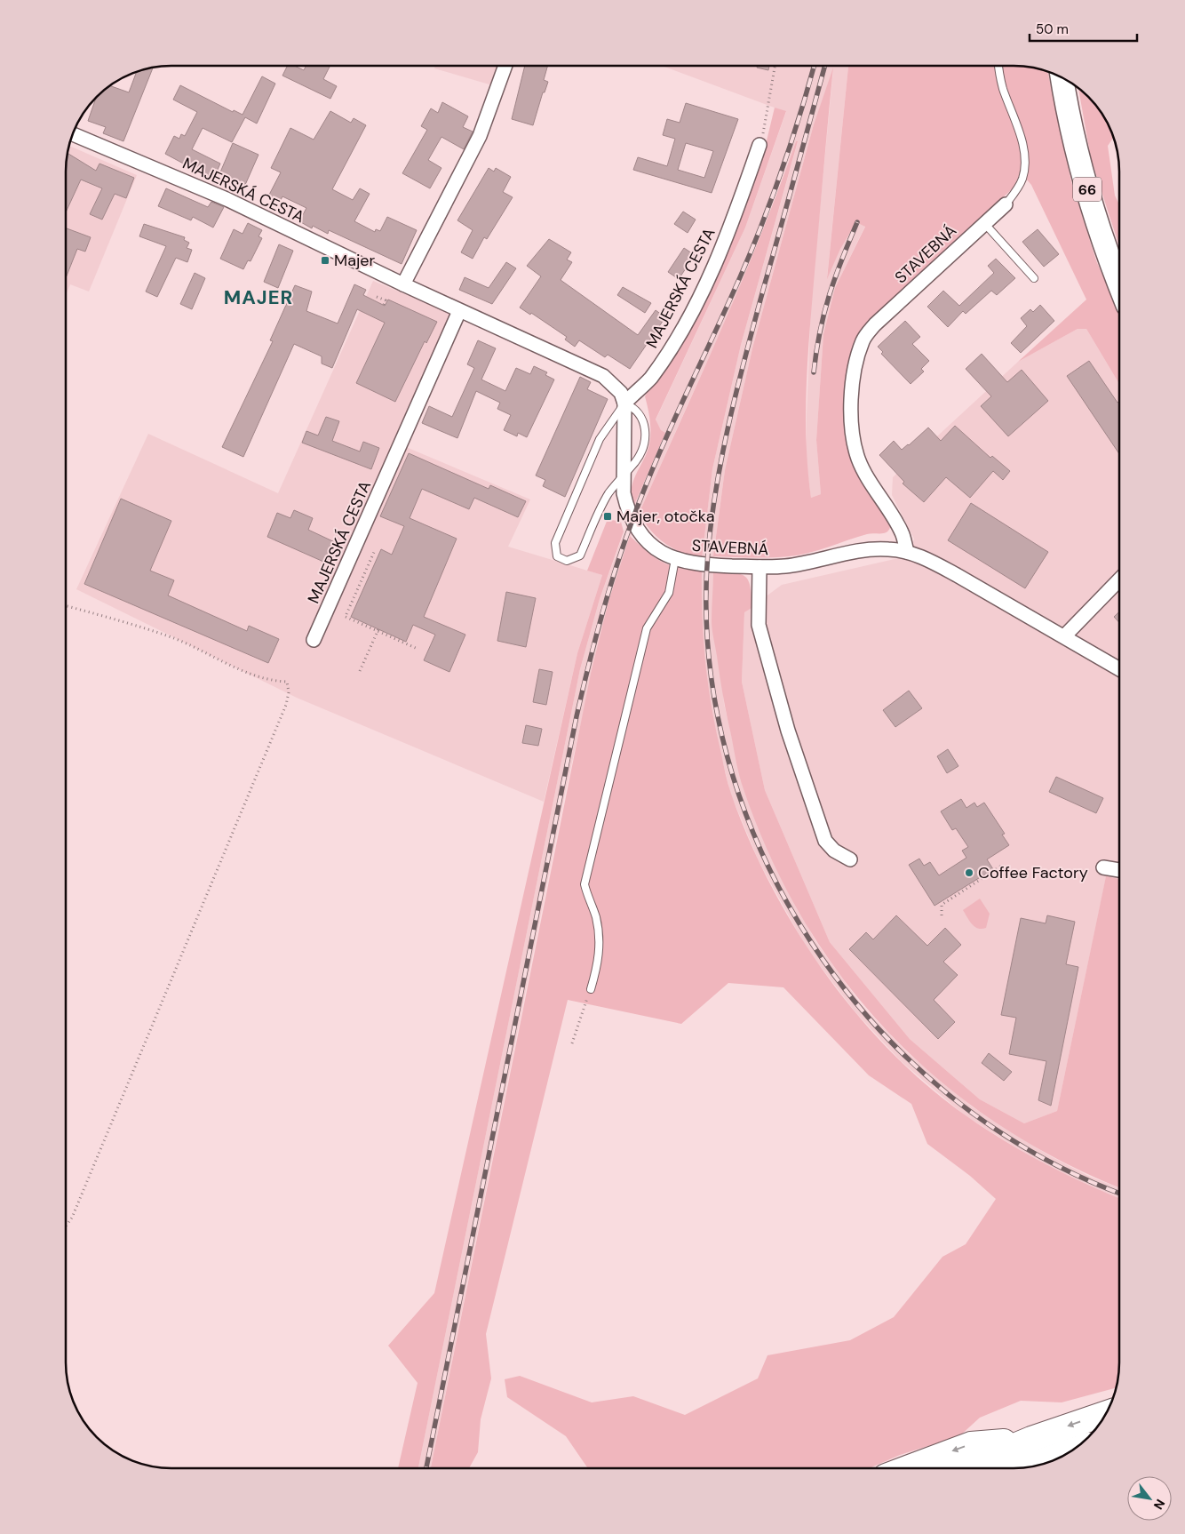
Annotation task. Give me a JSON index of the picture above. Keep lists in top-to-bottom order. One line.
{"streets":{"main road":["66"],"street":["MAJERSKÁ CESTA","STAVEBNÁ"]},"crossings":[["MAJERSKÁ CESTA","STAVEBNÁ"]],"districts":["MAJER"],"places":{"transit":["Majer","Majer, otočka"],"other":["Coffee Factory"]},"scale_bar":"50 m","north":"bottom right"}
